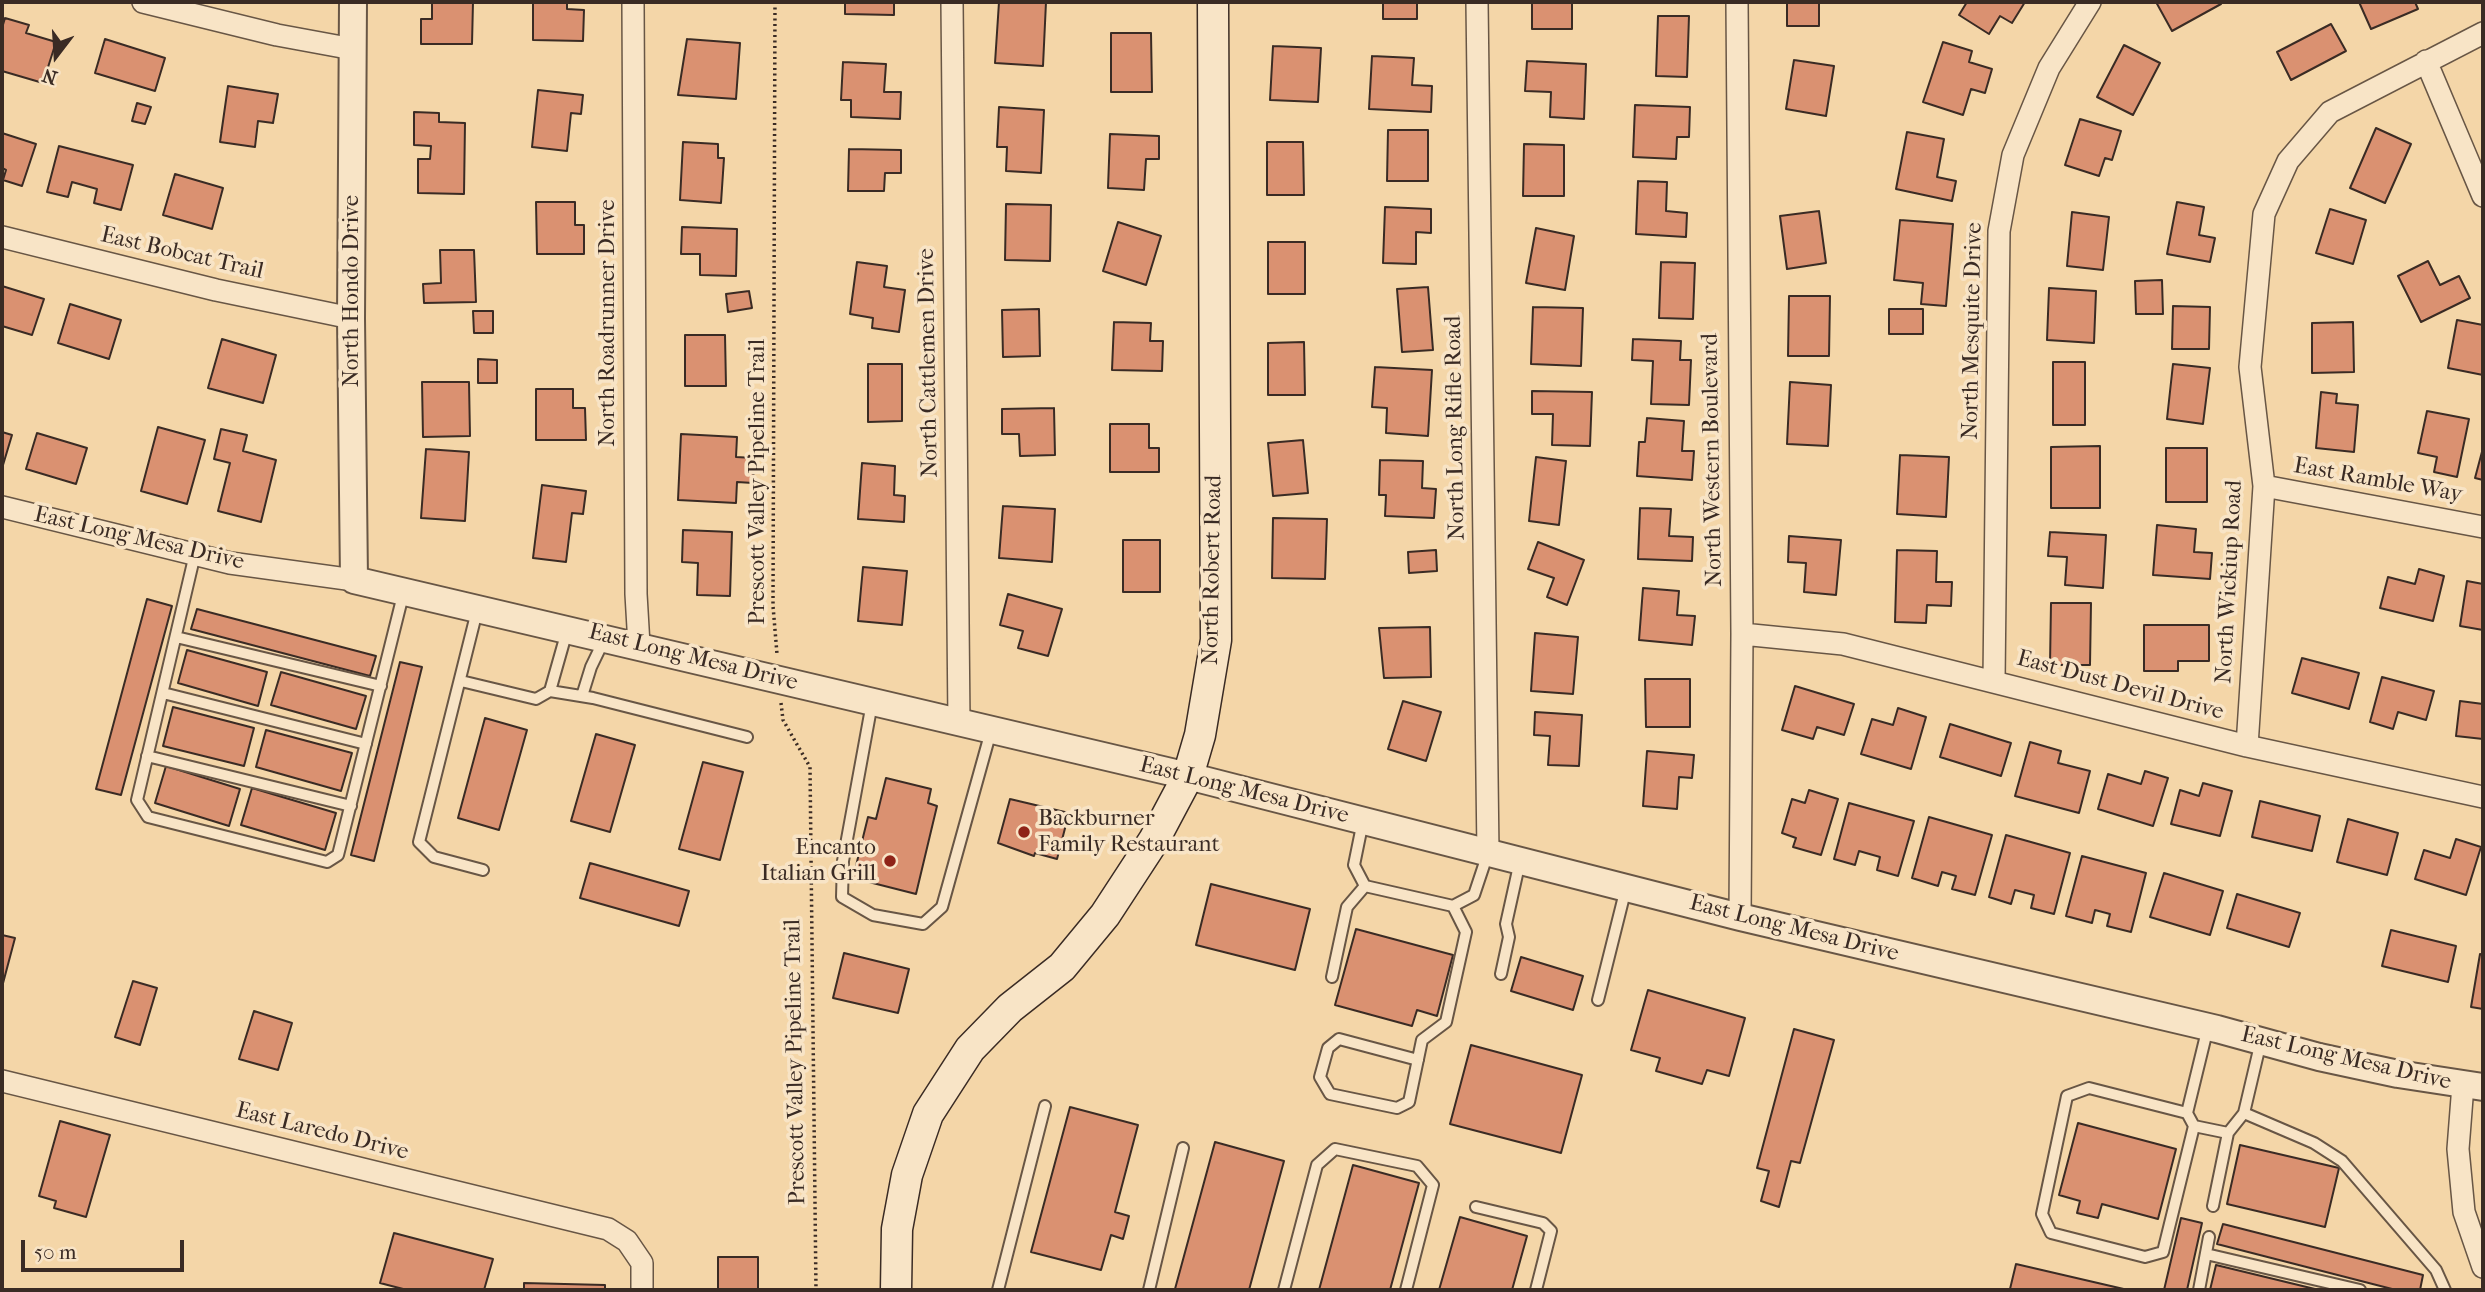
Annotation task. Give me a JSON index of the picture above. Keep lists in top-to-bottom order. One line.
{"streets":{"main road":["North Robert Road"],"street":["East Bobcat Trail","North Hondo Drive","North Roadrunner Drive","North Mesquite Drive","North Cattlemen Drive","North Long Rifle Road","North Western Boulevard","East Ramble Way","East Long Mesa Drive","North Wickiup Road","East Dust Devil Drive","East Laredo Drive"],"path":["Prescott Valley Pipeline Trail"]},"crossings":[["East Bobcat Trail","North Hondo Drive"],["North Hondo Drive","East Long Mesa Drive"],["North Roadrunner Drive","East Long Mesa Drive"],["North Mesquite Drive","East Dust Devil Drive"],["North Cattlemen Drive","East Long Mesa Drive"],["North Long Rifle Road","East Long Mesa Drive"],["North Western Boulevard","East Long Mesa Drive"],["North Western Boulevard","East Dust Devil Drive"],["East Ramble Way","North Wickiup Road"],["Prescott Valley Pipeline Trail","East Long Mesa Drive"],["East Long Mesa Drive","North Robert Road"],["North Wickiup Road","East Dust Devil Drive"]],"places":["Backburner Family Restaurant","Encanto Italian Grill"],"scale_bar":"50 m","north":"bottom"}
